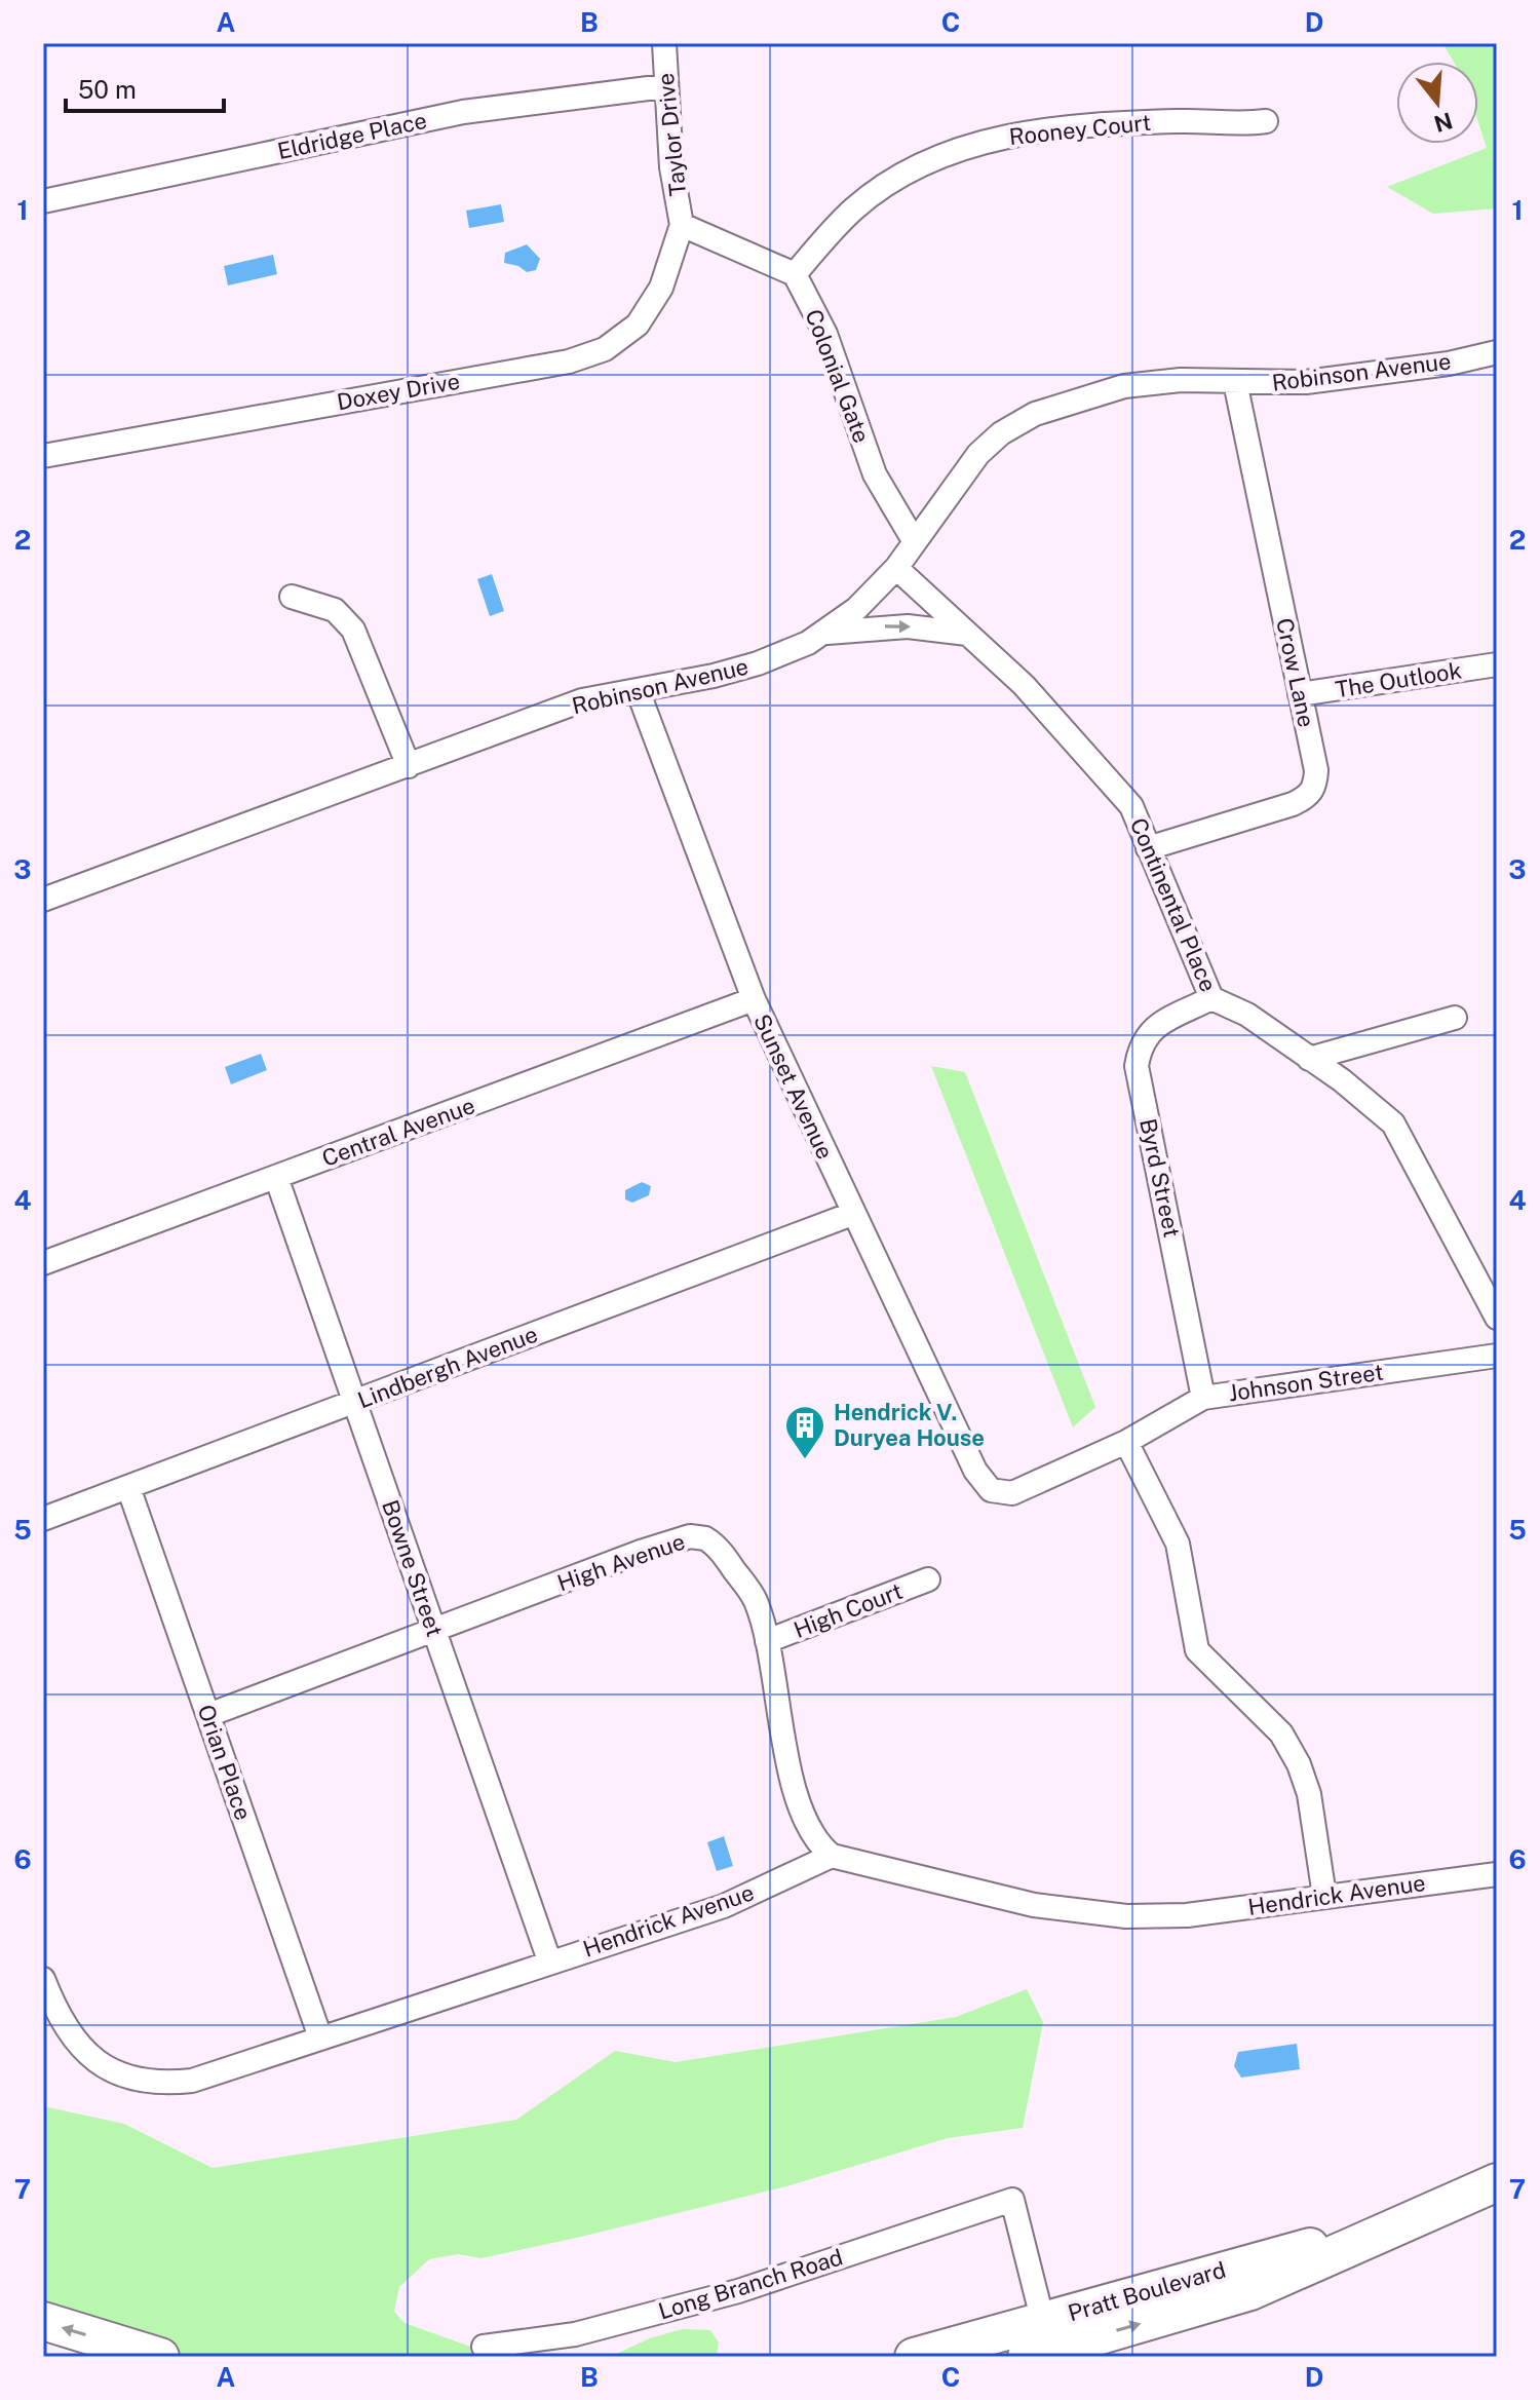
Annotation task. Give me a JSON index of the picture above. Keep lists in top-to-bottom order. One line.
{"streets":{"main road":["Pratt Boulevard"],"street":["Rooney Court","Taylor Drive","Eldridge Place","Robinson Avenue","Colonial Gate","Doxey Drive","Crow Lane","The Outlook","Continental Place","Sunset Avenue","Central Avenue","Byrd Street","Lindbergh Avenue","Johnson Street","High Avenue","Bowne Street","High Court","Orian Place","Hendrick Avenue","Long Branch Road"]},"crossings":[["Rooney Court","Colonial Gate"],["Taylor Drive","Eldridge Place"],["Taylor Drive","Doxey Drive"],["Robinson Avenue","Colonial Gate"],["Robinson Avenue","Crow Lane"],["Robinson Avenue","Continental Place"],["Robinson Avenue","Sunset Avenue"],["Crow Lane","The Outlook"],["Crow Lane","Continental Place"],["Continental Place","Byrd Street"],["Sunset Avenue","Central Avenue"],["Sunset Avenue","Lindbergh Avenue"],["Sunset Avenue","Johnson Street"],["Central Avenue","Bowne Street"],["Byrd Street","Johnson Street"],["Lindbergh Avenue","Bowne Street"],["Lindbergh Avenue","Orian Place"],["High Avenue","Bowne Street"],["High Avenue","High Court"],["High Avenue","Orian Place"],["High Avenue","Hendrick Avenue"],["Bowne Street","Hendrick Avenue"],["Orian Place","Hendrick Avenue"],["Long Branch Road","Pratt Boulevard"]],"places":{"building":["Hendrick V. Duryea House"]},"scale_bar":"50 m","north":"bottom","grid":{"columns":["A","B","C","D"],"rows":["1","2","3","4","5","6","7"]}}
